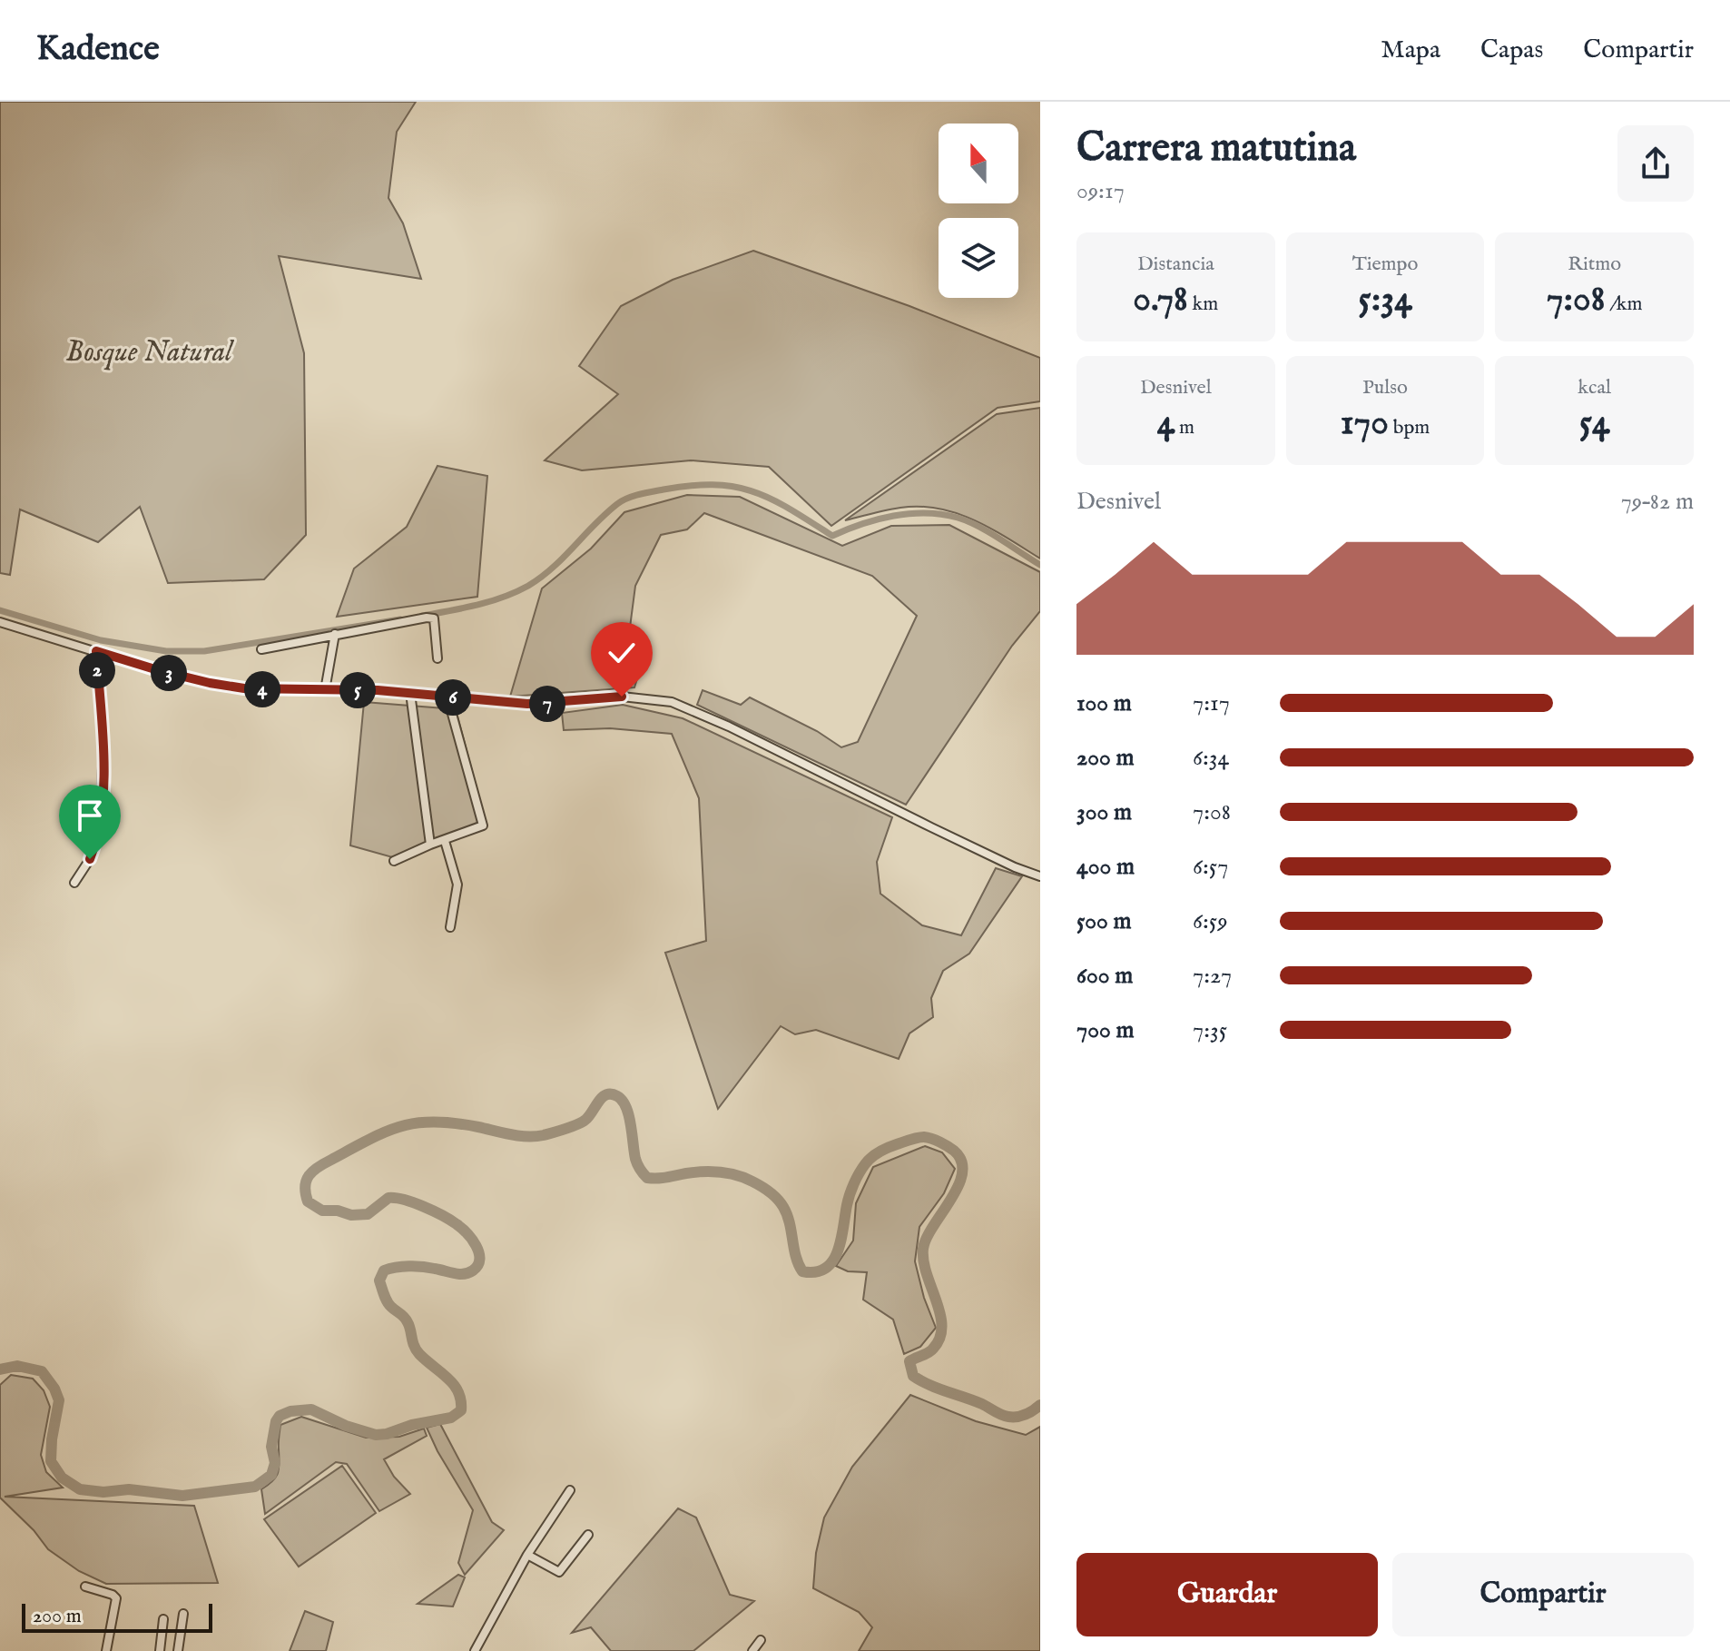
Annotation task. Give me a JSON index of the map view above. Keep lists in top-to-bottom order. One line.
{"parks":["Bosque Natural"],"scale_bar":"200 m","north":"top","page":{"header":"Kadence","nav":["Mapa","Capas","Compartir"],"heading":["Carrera matutina","09:17"],"stats":[["Distancia","0.78 km"],["Tiempo","5:34"],["Ritmo","7:08 /km"],["Desnivel","4 m"],["Pulso","170 bpm"],["kcal","54"]],"chart":["Desnivel","79–82 m"],"pins":["2","3","4","5","6","7"],"list":[{"name":"100 m","note":"7:17"},{"name":"200 m","note":"6:34"},{"name":"300 m","note":"7:08"},{"name":"400 m","note":"6:57"},{"name":"500 m","note":"6:59"},{"name":"600 m","note":"7:27"},{"name":"700 m","note":"7:35"}],"buttons":["Guardar","Compartir"],"scale":"200 m"}}
